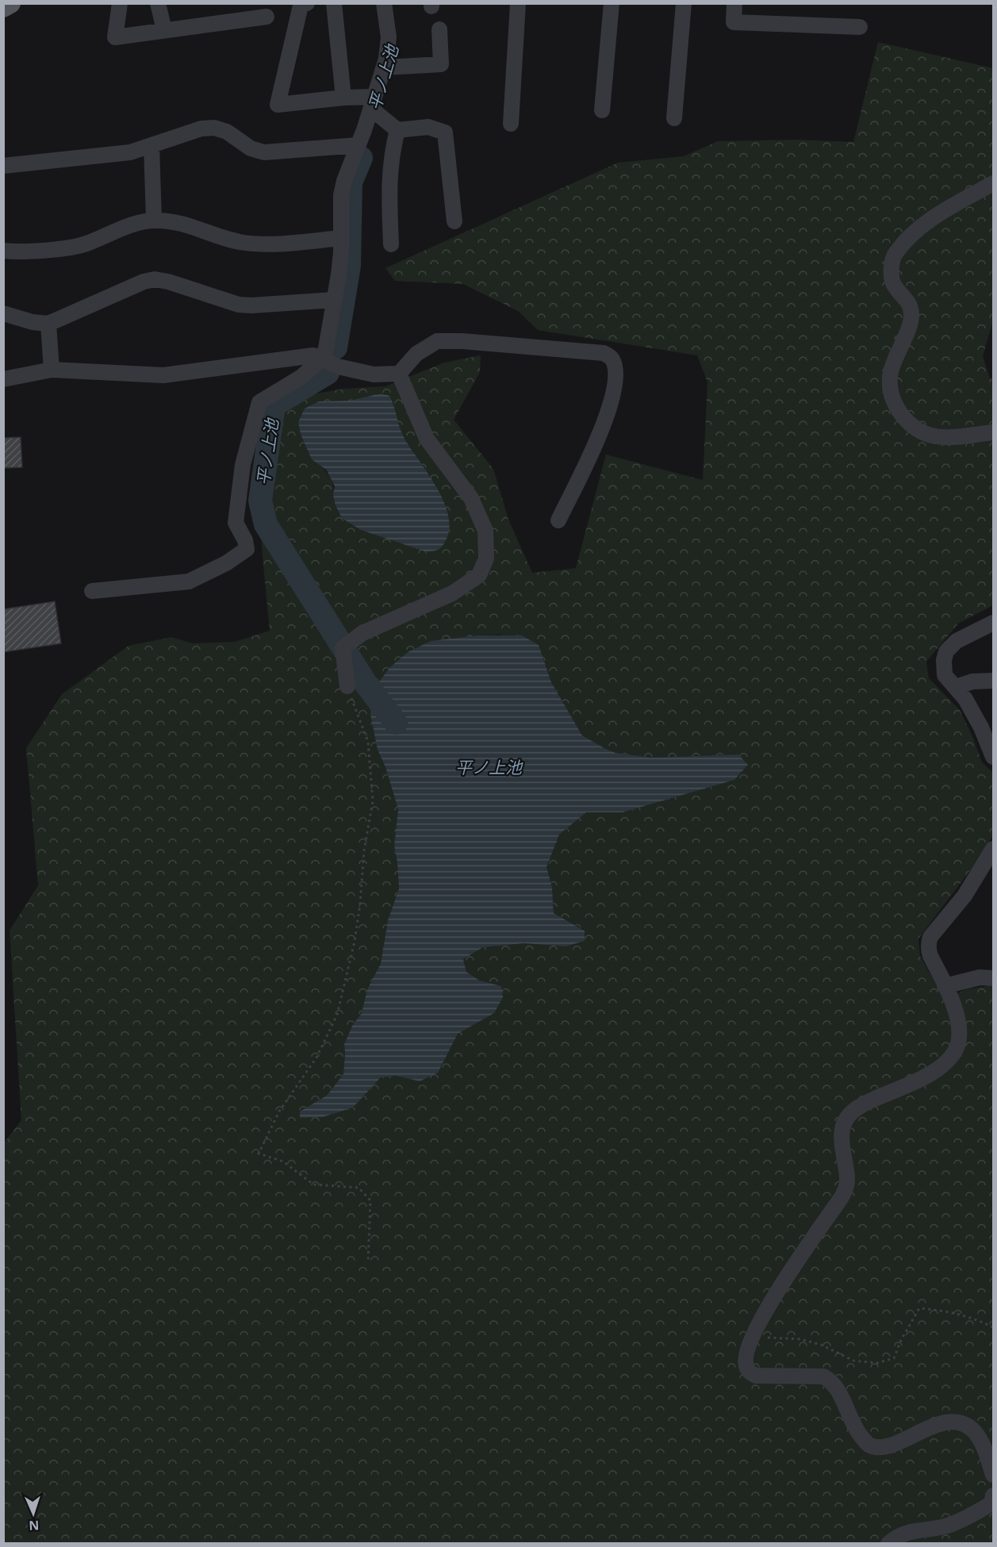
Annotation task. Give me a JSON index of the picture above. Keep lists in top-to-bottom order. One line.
{"water":["平ノ上池"],"north":"bottom"}
